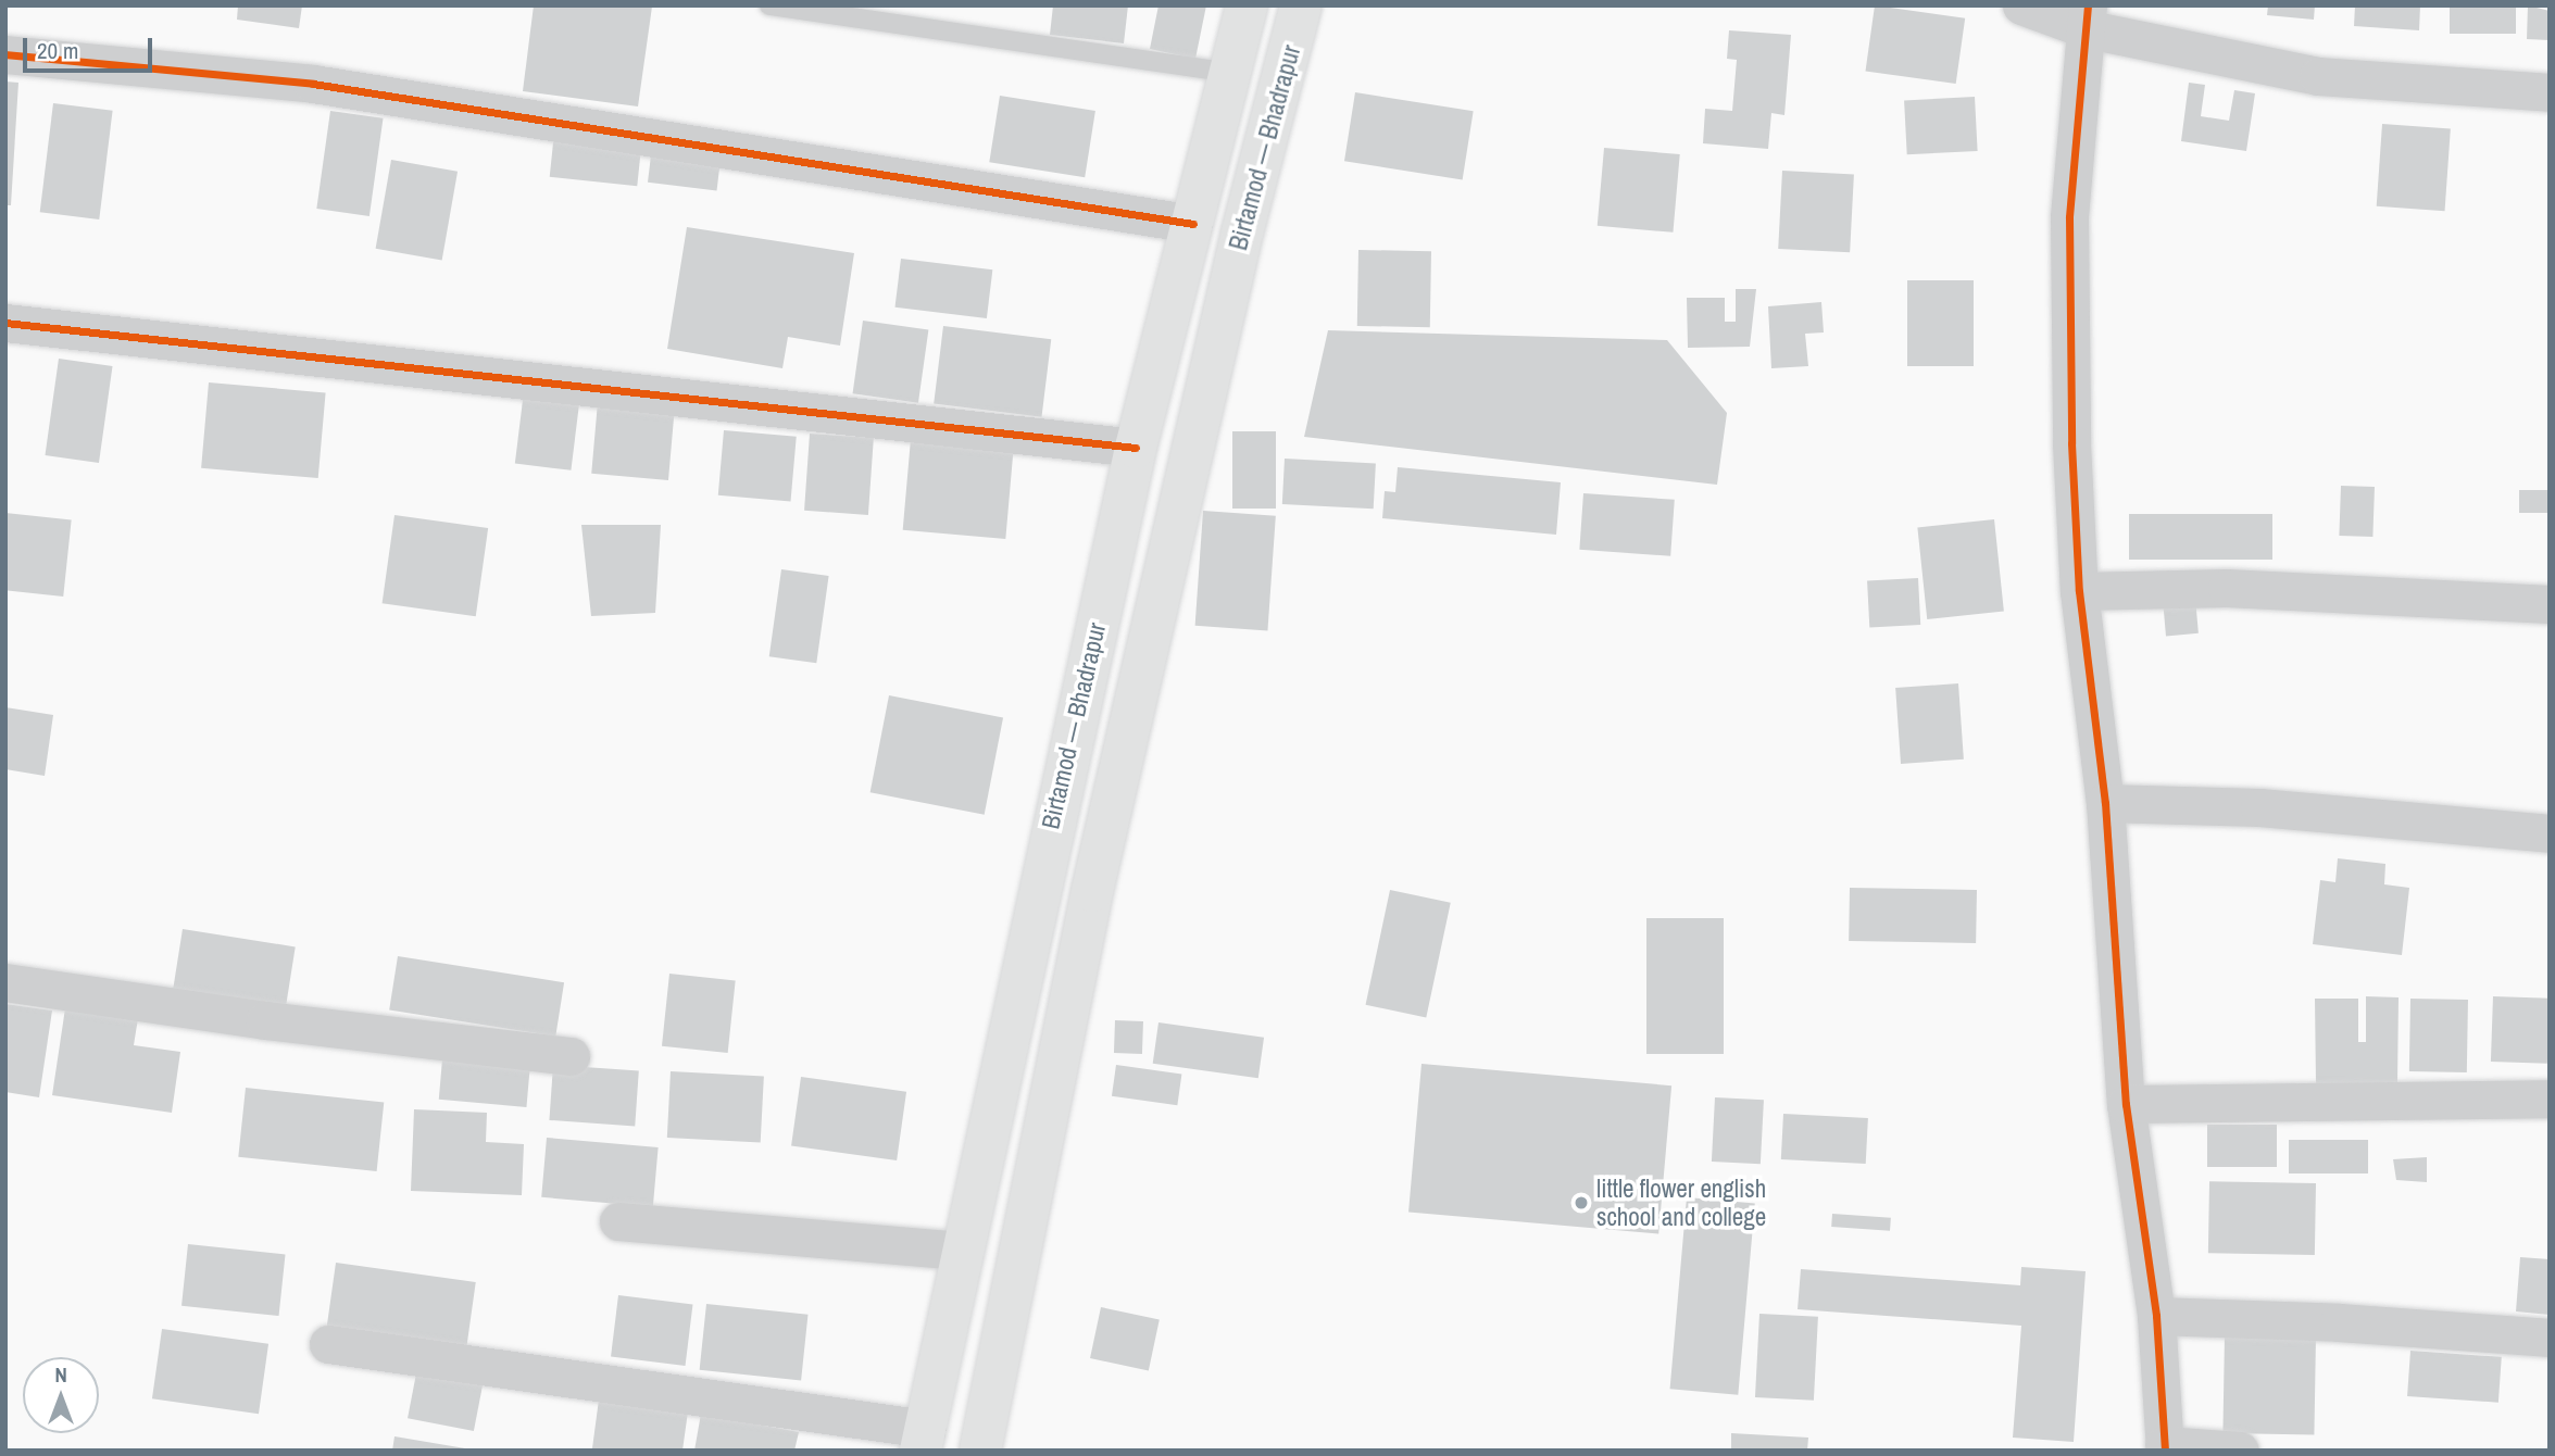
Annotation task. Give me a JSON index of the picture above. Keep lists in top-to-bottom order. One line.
{"streets":{"main road":["Birtamod — Bhadrapur"]},"places":["little flower english school and college"],"scale_bar":"20 m","north":"top"}
